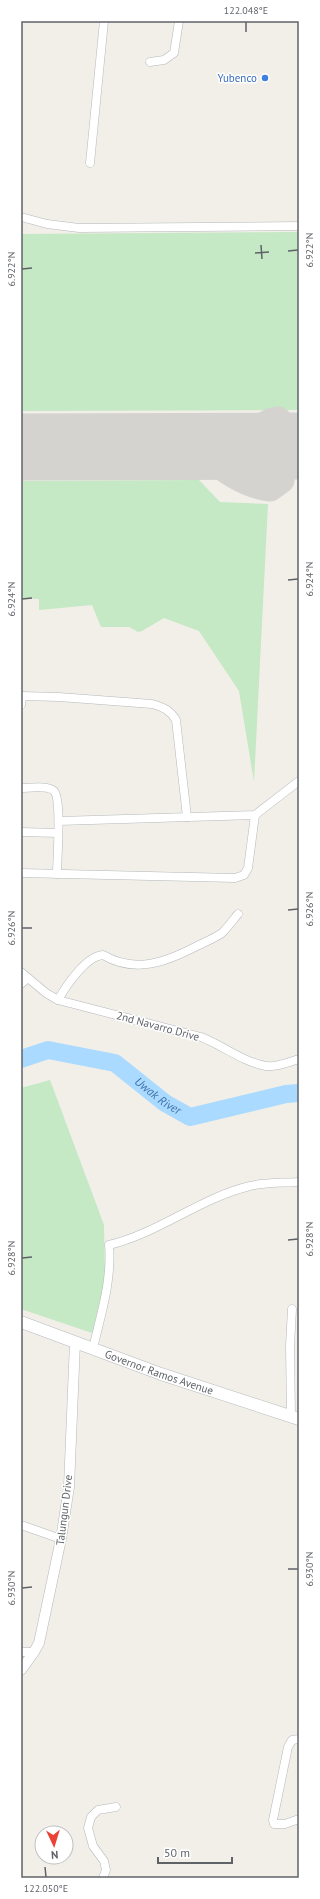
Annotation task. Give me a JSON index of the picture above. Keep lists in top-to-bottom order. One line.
{"streets":{"main road":["Governor Ramos Avenue"],"street":["2nd Navarro Drive","Talungun Drive"]},"crossings":[["Governor Ramos Avenue","Talungun Drive"]],"water":["Uwak River"],"places":["Yubenco"],"scale_bar":"50 m","north":"bottom","coordinates":["122.048°E","6.922°N","6.924°N","6.926°N","6.928°N","6.930°N","122.050°E"]}
